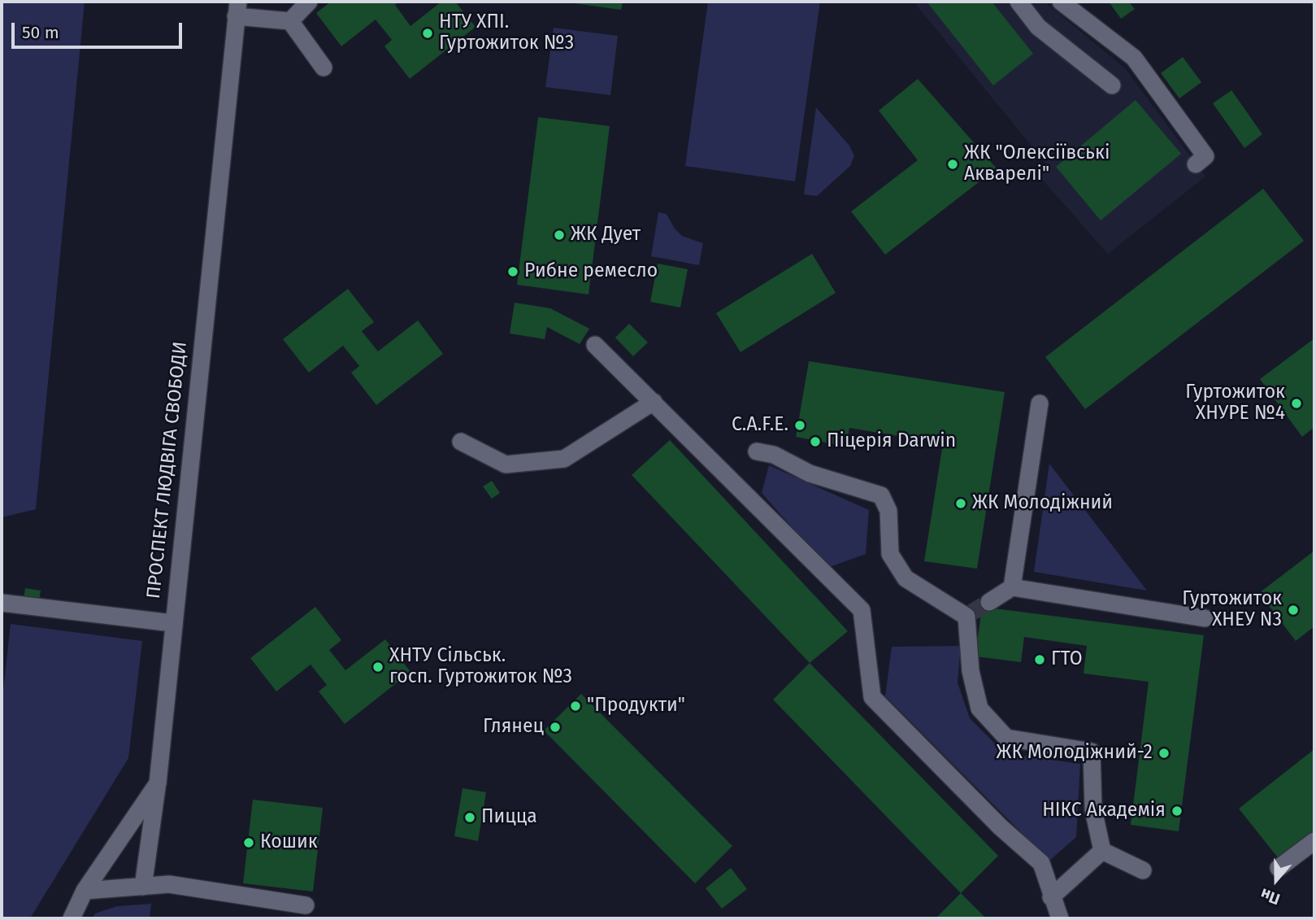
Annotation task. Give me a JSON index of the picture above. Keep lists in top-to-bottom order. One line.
{"streets":{"street":["ПРОСПЕКТ ЛЮДВІГА СВОБОДИ"]},"places":["НТУ ХПІ. Гуртожиток №3","ЖК \"Олексіївські Акварелі\"","ЖК Дует","Рибне ремесло","Гуртожиток ХНУРЕ №4","C.A.F.E.","Піцерія Darwin","ЖК Молодіжний","Гуртожиток ХНЕУ N3","ГТО","ХНТУ Сільськ. госп. Гуртожиток №3","\"Продукти\"","Глянец","ЖК Молодіжний-2","НІКС Академія","Пицца","Кошик"],"scale_bar":"50 m","north":"bottom"}
